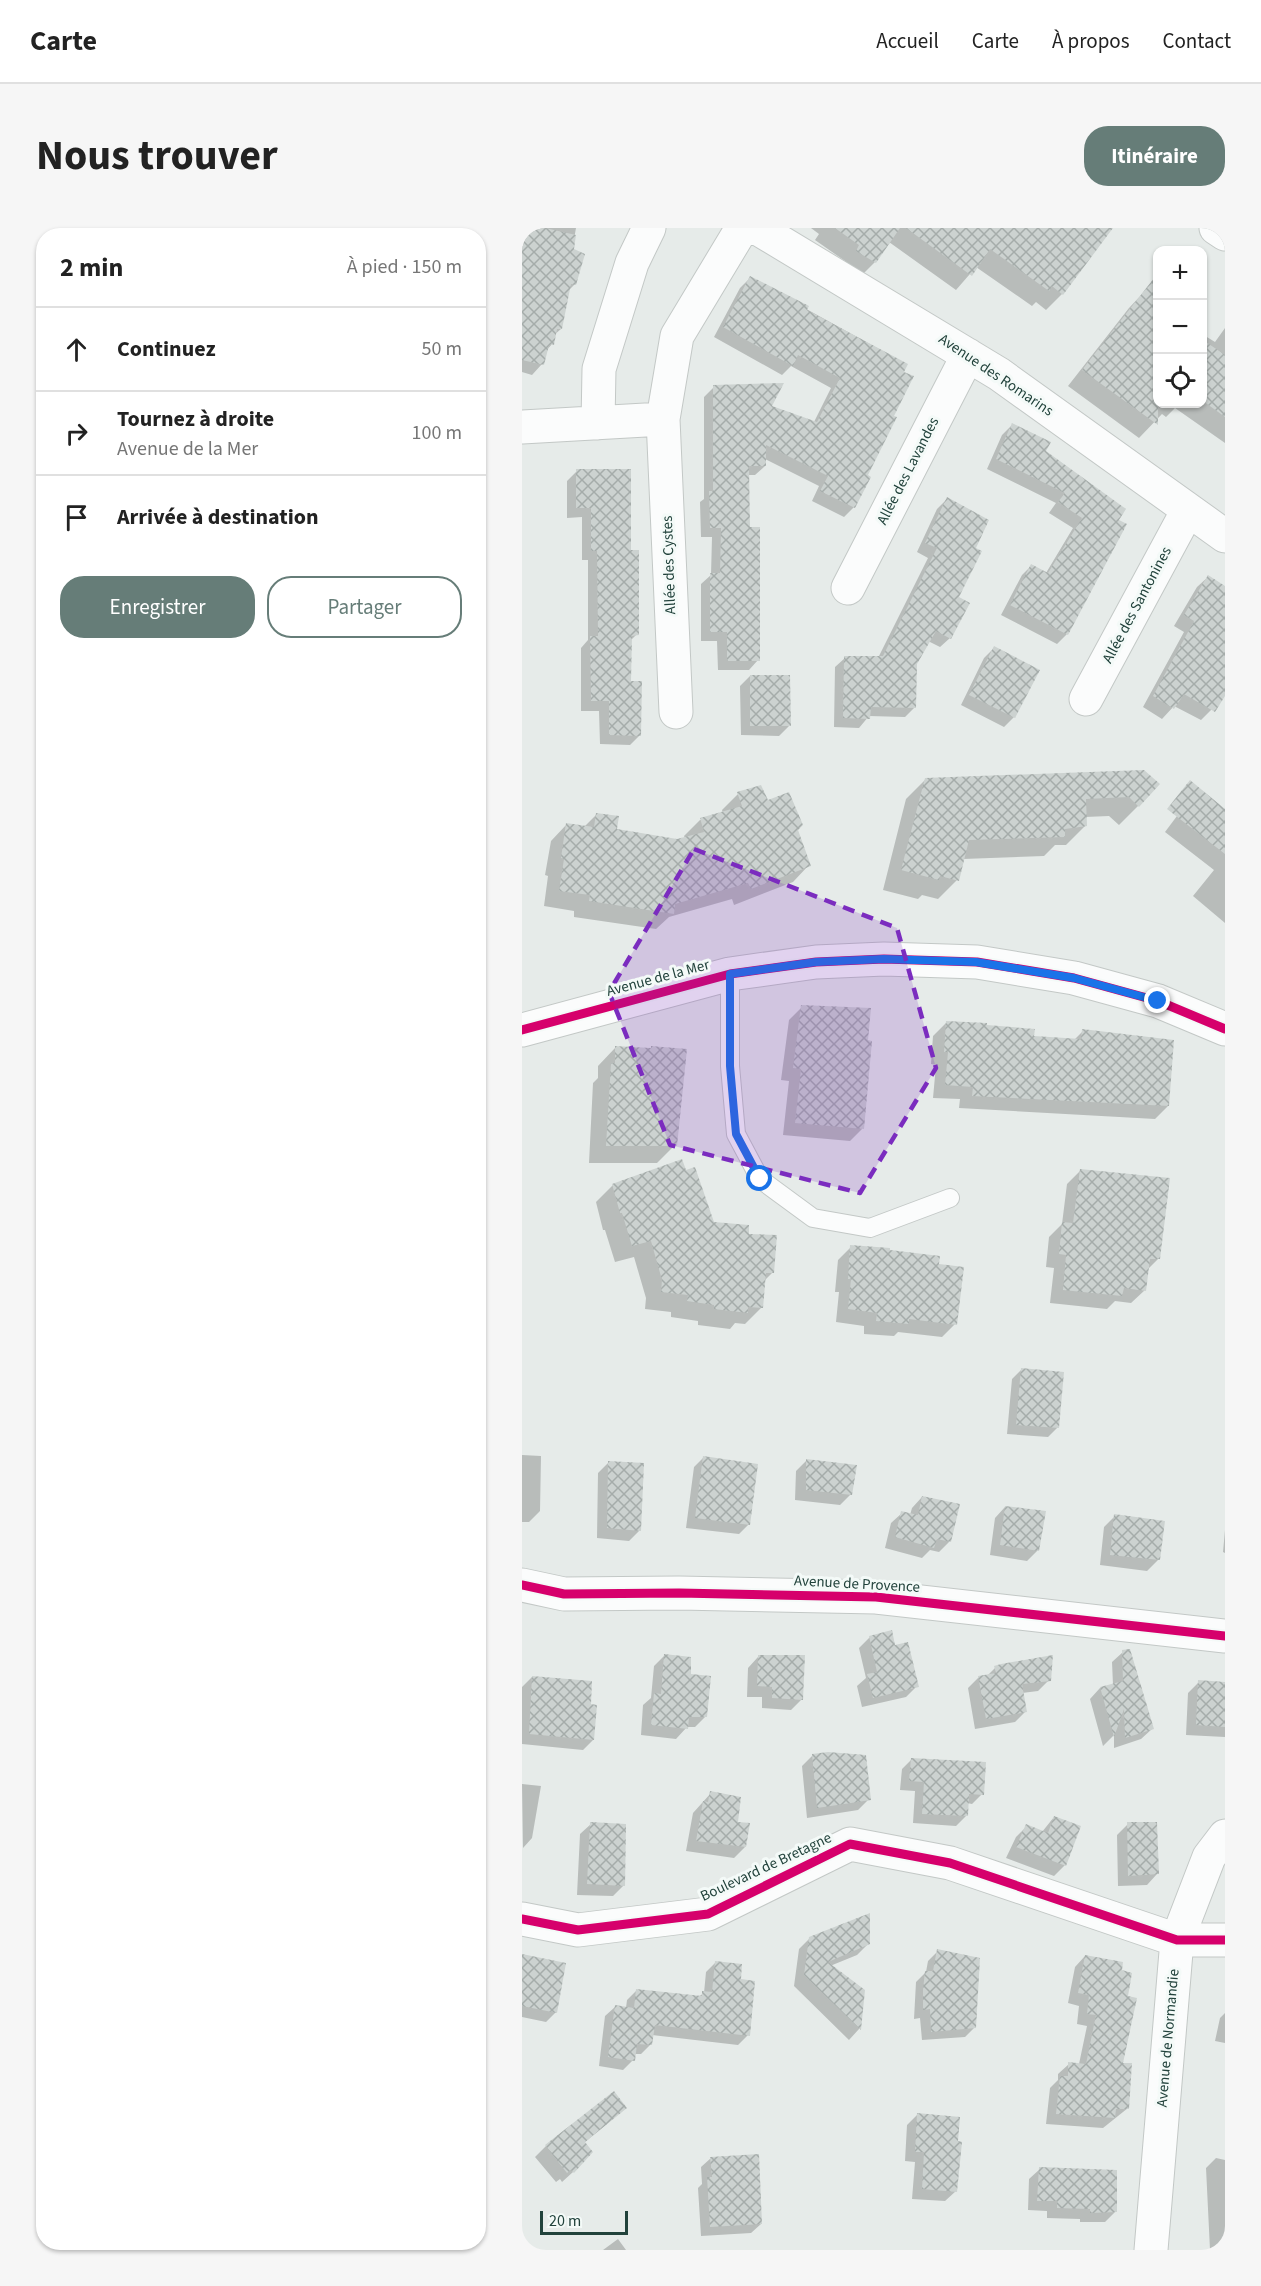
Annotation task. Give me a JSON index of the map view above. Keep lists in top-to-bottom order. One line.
{"streets":{"street":["Avenue des Romarins","Allée des Lavandes","Allée des Cystes","Allée des Santonines","Avenue de la Mer","Avenue de Provence","Boulevard de Bretagne","Avenue de Normandie"]},"crossings":[["Avenue des Romarins","Allée des Lavandes"],["Avenue des Romarins","Allée des Santonines"],["Boulevard de Bretagne","Avenue de Normandie"]],"scale_bar":"20 m","page":{"header":"Carte","nav":["Accueil","Carte","À propos","Contact"],"title":"Nous trouver","buttons":["Itinéraire",["Enregistrer","Partager"]],"heading":["2 min","À pied · 150 m"],"map_buttons":["+","−"],"list":[["Continuez","50 m"],["Tournez à droite","Avenue de la Mer","100 m"],"Arrivée à destination"],"scale":"20 m"}}
